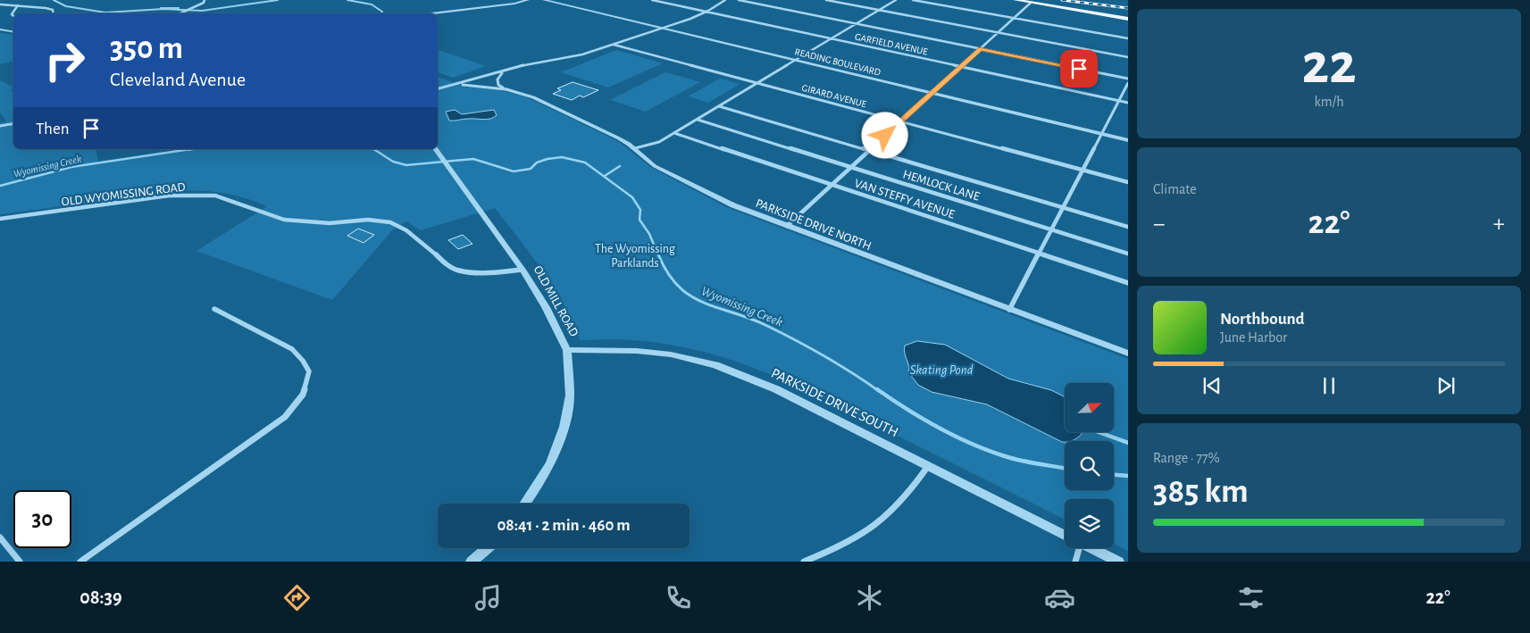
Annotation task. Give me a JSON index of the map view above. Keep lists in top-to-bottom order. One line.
{"streets":{"street":["GARFIELD AVENUE","READING BOULEVARD","GIRARD AVENUE","HEMLOCK LANE","OLD WYOMISSING ROAD","VAN STEFFY AVENUE","PARKSIDE DRIVE NORTH","OLD MILL ROAD","PARKSIDE DRIVE SOUTH"]},"crossings":[["OLD WYOMISSING ROAD","OLD MILL ROAD"],["OLD MILL ROAD","PARKSIDE DRIVE SOUTH"]],"water":["Wyomissing Creek","Skating Pond"],"parks":["The Wyomissing Parklands"],"north":"top right","page":{"tile":[["22","km/h"],"Climate",["Range · 77%","385 km"]],"turn":["350 m","Cleveland Avenue"],"then":"Then","heat":["−","22°","+"],"song":["Northbound","June Harbor"],"limit":"30","trip":"08:41 · 2 min · 460 m","tabs":["08:39","22°"]}}
